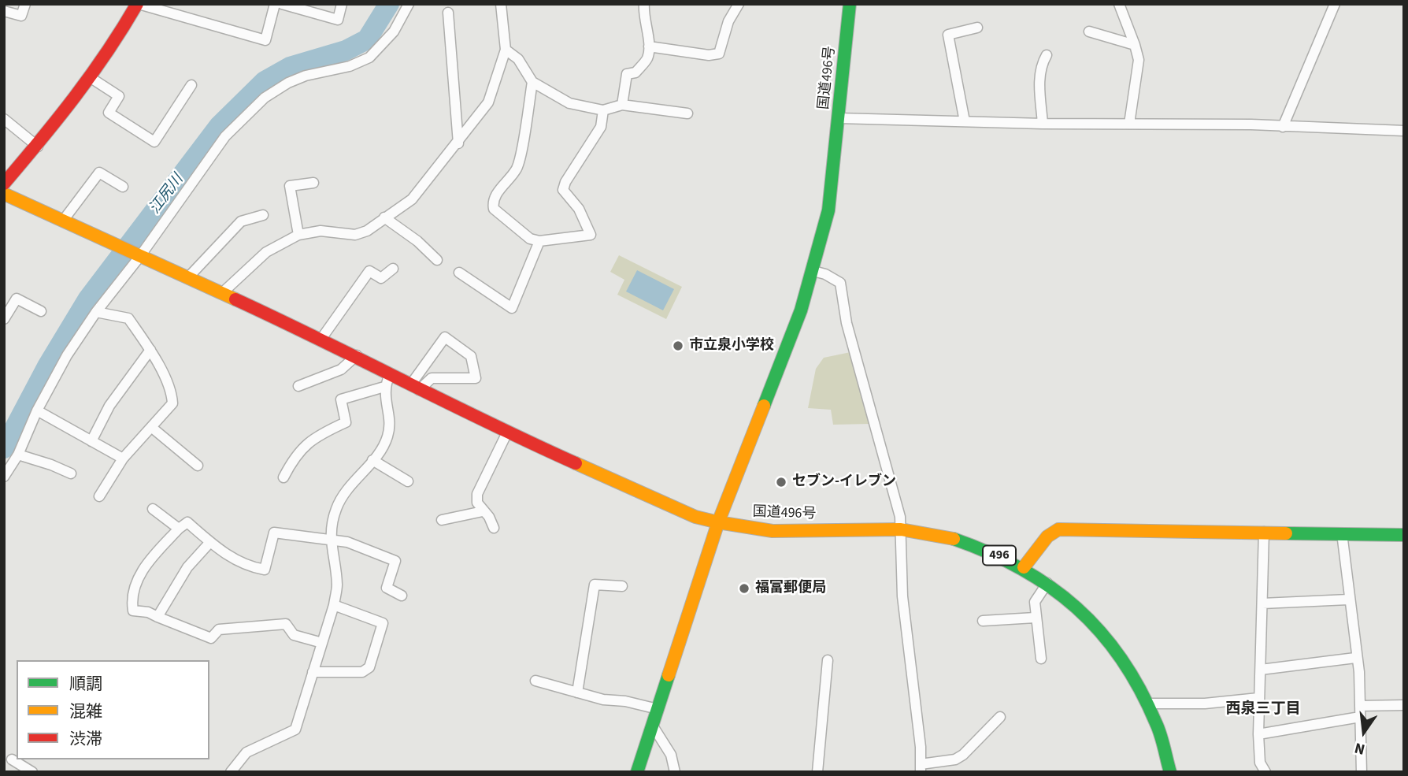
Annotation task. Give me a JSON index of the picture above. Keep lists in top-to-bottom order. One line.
{"streets":{"main road":["国道496号","496"]},"districts":["西泉三丁目"],"water":["江尻川"],"places":["市立泉小学校","セブン-イレブン","福富郵便局"],"legend":["順調","混雑","渋滞"],"north":"bottom"}
